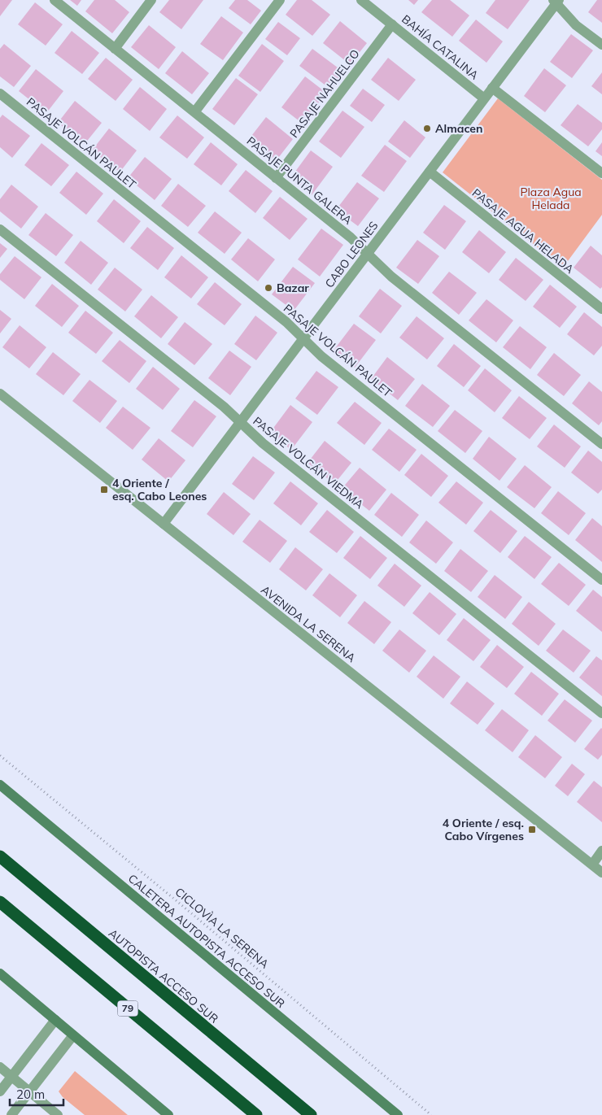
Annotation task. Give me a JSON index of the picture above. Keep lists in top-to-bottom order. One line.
{"streets":{"highway":["AUTOPISTA ACCESO SUR","79"],"main road":["CALETERA AUTOPISTA ACCESO SUR"],"street":["BAHÍA CATALINA","PASAJE NAHUELCO","PASAJE VOLCÁN PAULET","PASAJE PUNTA GALERA","PASAJE AGUA HELADA","CABO LEONES","PASAJE VOLCÁN VIEDMA","AVENIDA LA SERENA"],"path":["CICLOVÌA LA SERENA"]},"crossings":[["BAHÍA CATALINA","PASAJE NAHUELCO"],["BAHÍA CATALINA","CABO LEONES"],["PASAJE NAHUELCO","PASAJE PUNTA GALERA"],["PASAJE VOLCÁN PAULET","CABO LEONES"],["PASAJE PUNTA GALERA","CABO LEONES"],["PASAJE AGUA HELADA","CABO LEONES"],["CABO LEONES","PASAJE VOLCÁN VIEDMA"],["CABO LEONES","AVENIDA LA SERENA"]],"parks":["Plaza Agua Helada"],"places":{"other":["Almacen","Bazar"],"transit":["4 Oriente / esq. Cabo Leones","4 Oriente / esq. Cabo Vírgenes"]},"scale_bar":"20 m"}
